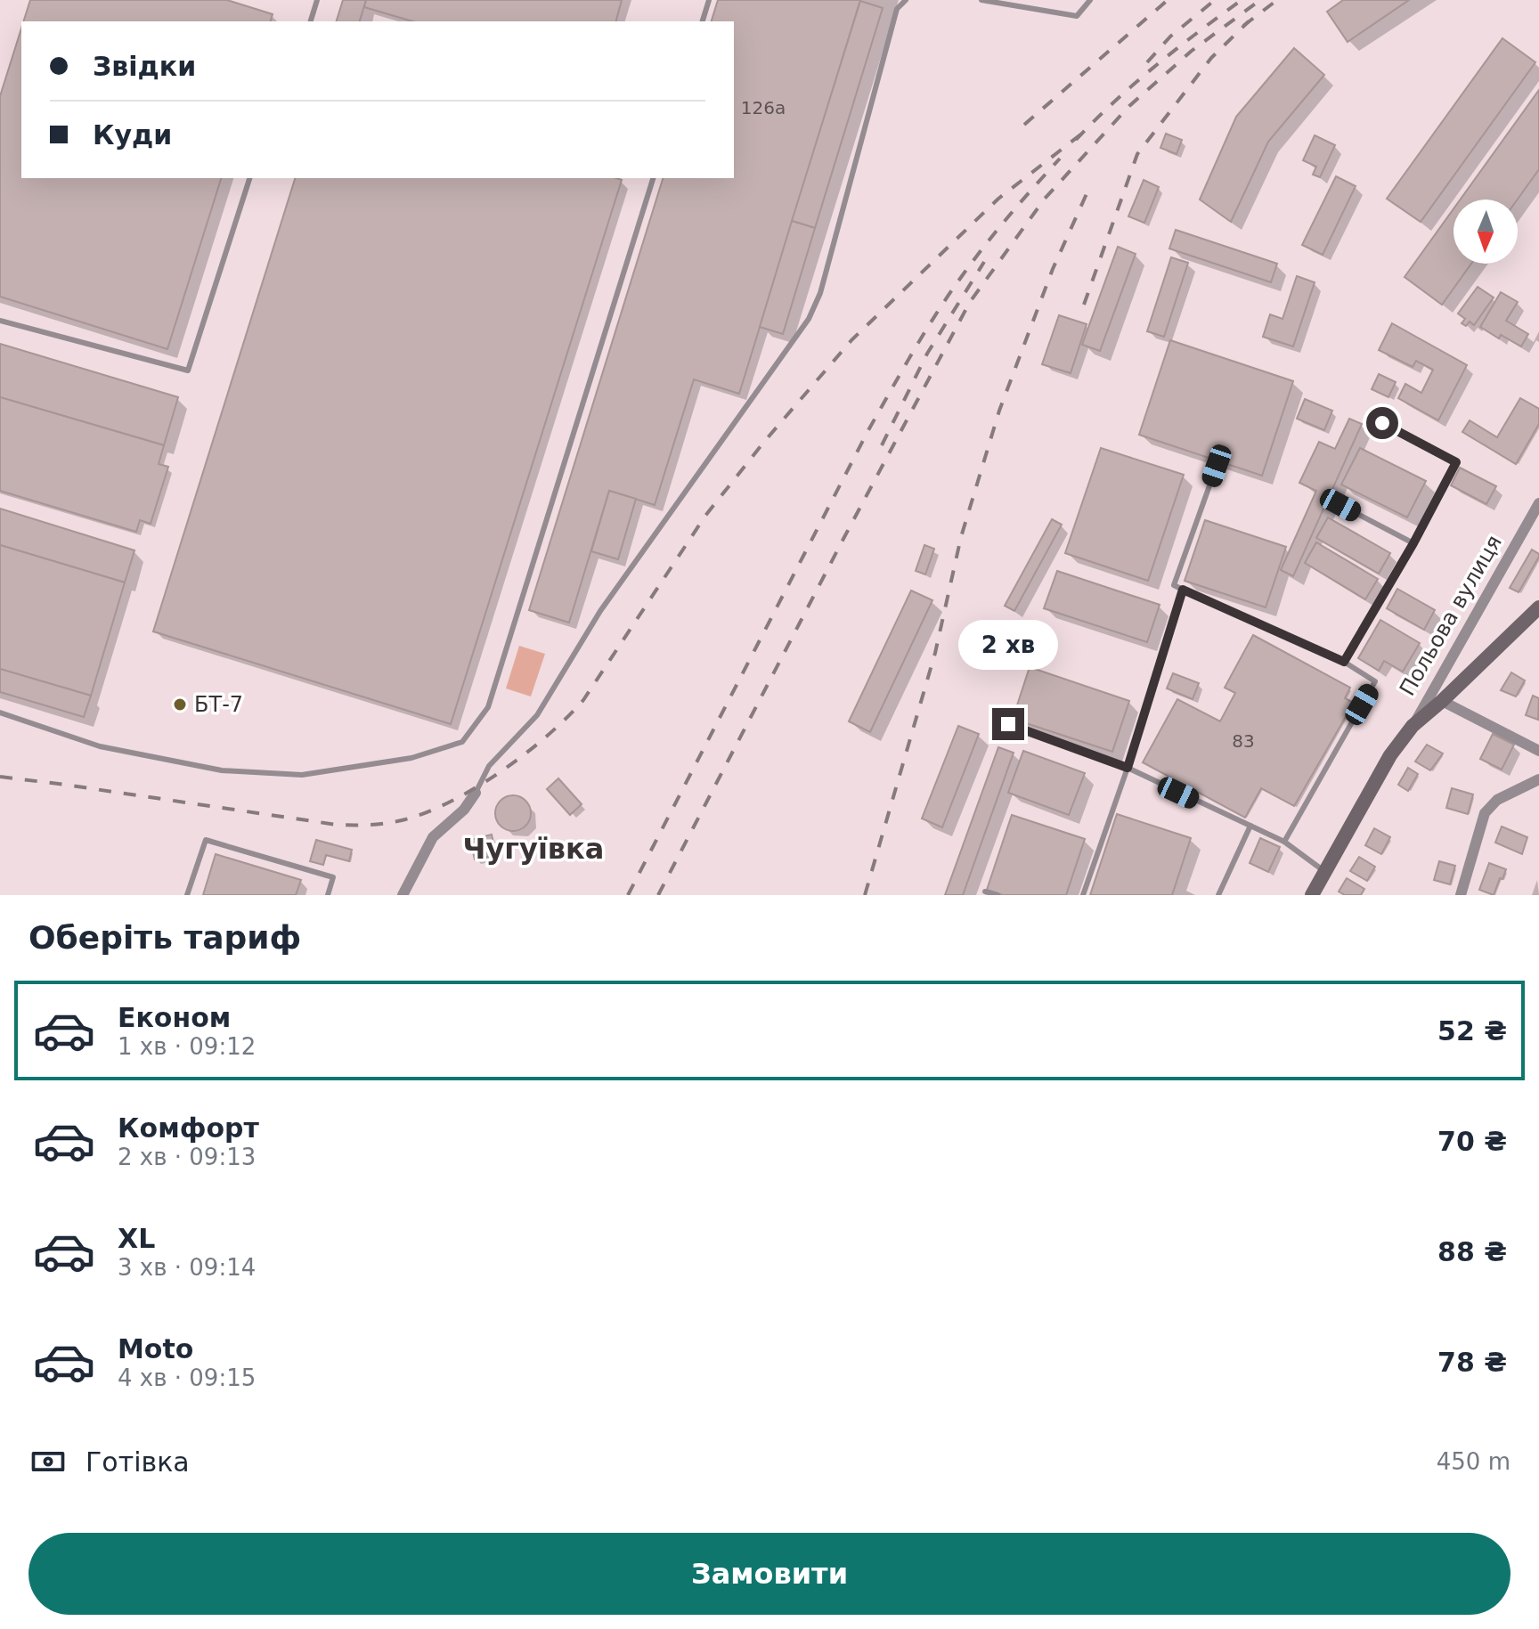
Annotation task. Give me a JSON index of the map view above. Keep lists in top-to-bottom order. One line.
{"streets":{"main road":["Польова вулиця"]},"districts":["Чугуївка"],"places":["БТ-7"],"house_numbers":["126а","83"],"north":"bottom","page":{"banner":["Звідки","Куди"],"bubble":"2 хв","heading":"Оберіть тариф","list":[{"name":"Економ","note":"1 хв · 09:12","value":"52 ₴"},{"name":"Комфорт","note":"2 хв · 09:13","value":"70 ₴"},{"name":"XL","note":"3 хв · 09:14","value":"88 ₴"},{"name":"Moto","note":"4 хв · 09:15","value":"78 ₴"}],"pay":["Готівка","450 m"],"buttons":"Замовити"}}
